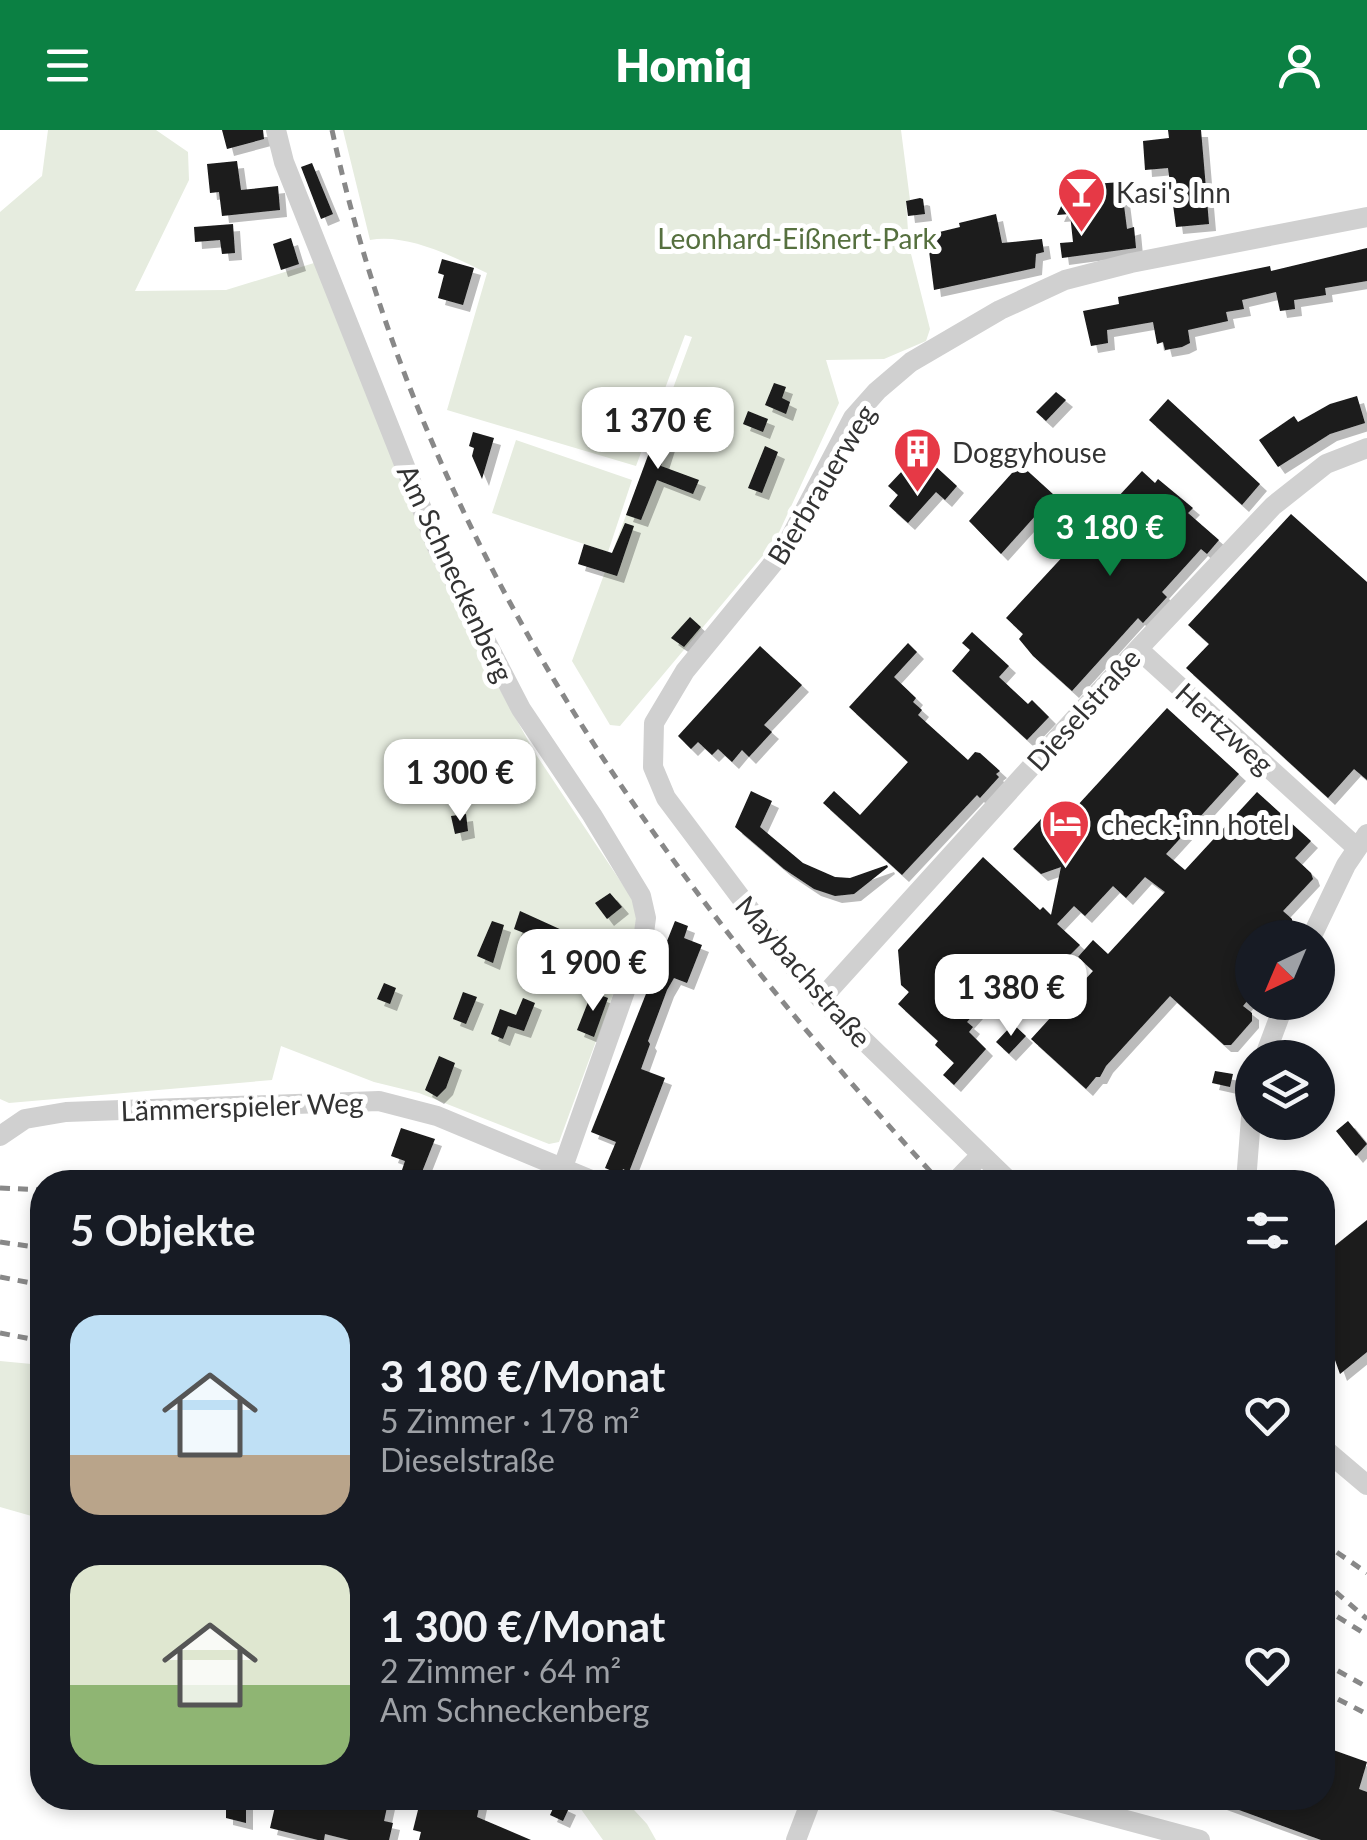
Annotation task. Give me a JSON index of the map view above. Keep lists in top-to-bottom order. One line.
{"streets":{"street":["Bierbrauerweg","Am Schneckenberg","Dieselstraße","Hertzweg","Maybachstraße","Lämmerspieler Weg"]},"crossings":[["Bierbrauerweg","Maybachstraße"],["Am Schneckenberg","Lämmerspieler Weg"],["Dieselstraße","Hertzweg"],["Dieselstraße","Maybachstraße"]],"parks":["Leonhard-Eißnert-Park"],"places":{"bar":["Kasi's Inn"],"building":["Doggyhouse"],"hotel":["check-inn hotel"]},"north":"bottom left","page":{"header":"Homiq","price":["1 370 €","3 180 €","1 300 €","1 900 €","1 380 €"],"heading":"5 Objekte","list":[{"name":"3 180 €/Monat","note":"5 Zimmer · 178 m² · Dieselstraße"},{"name":"1 300 €/Monat","note":"2 Zimmer · 64 m² · Am Schneckenberg"}]}}
